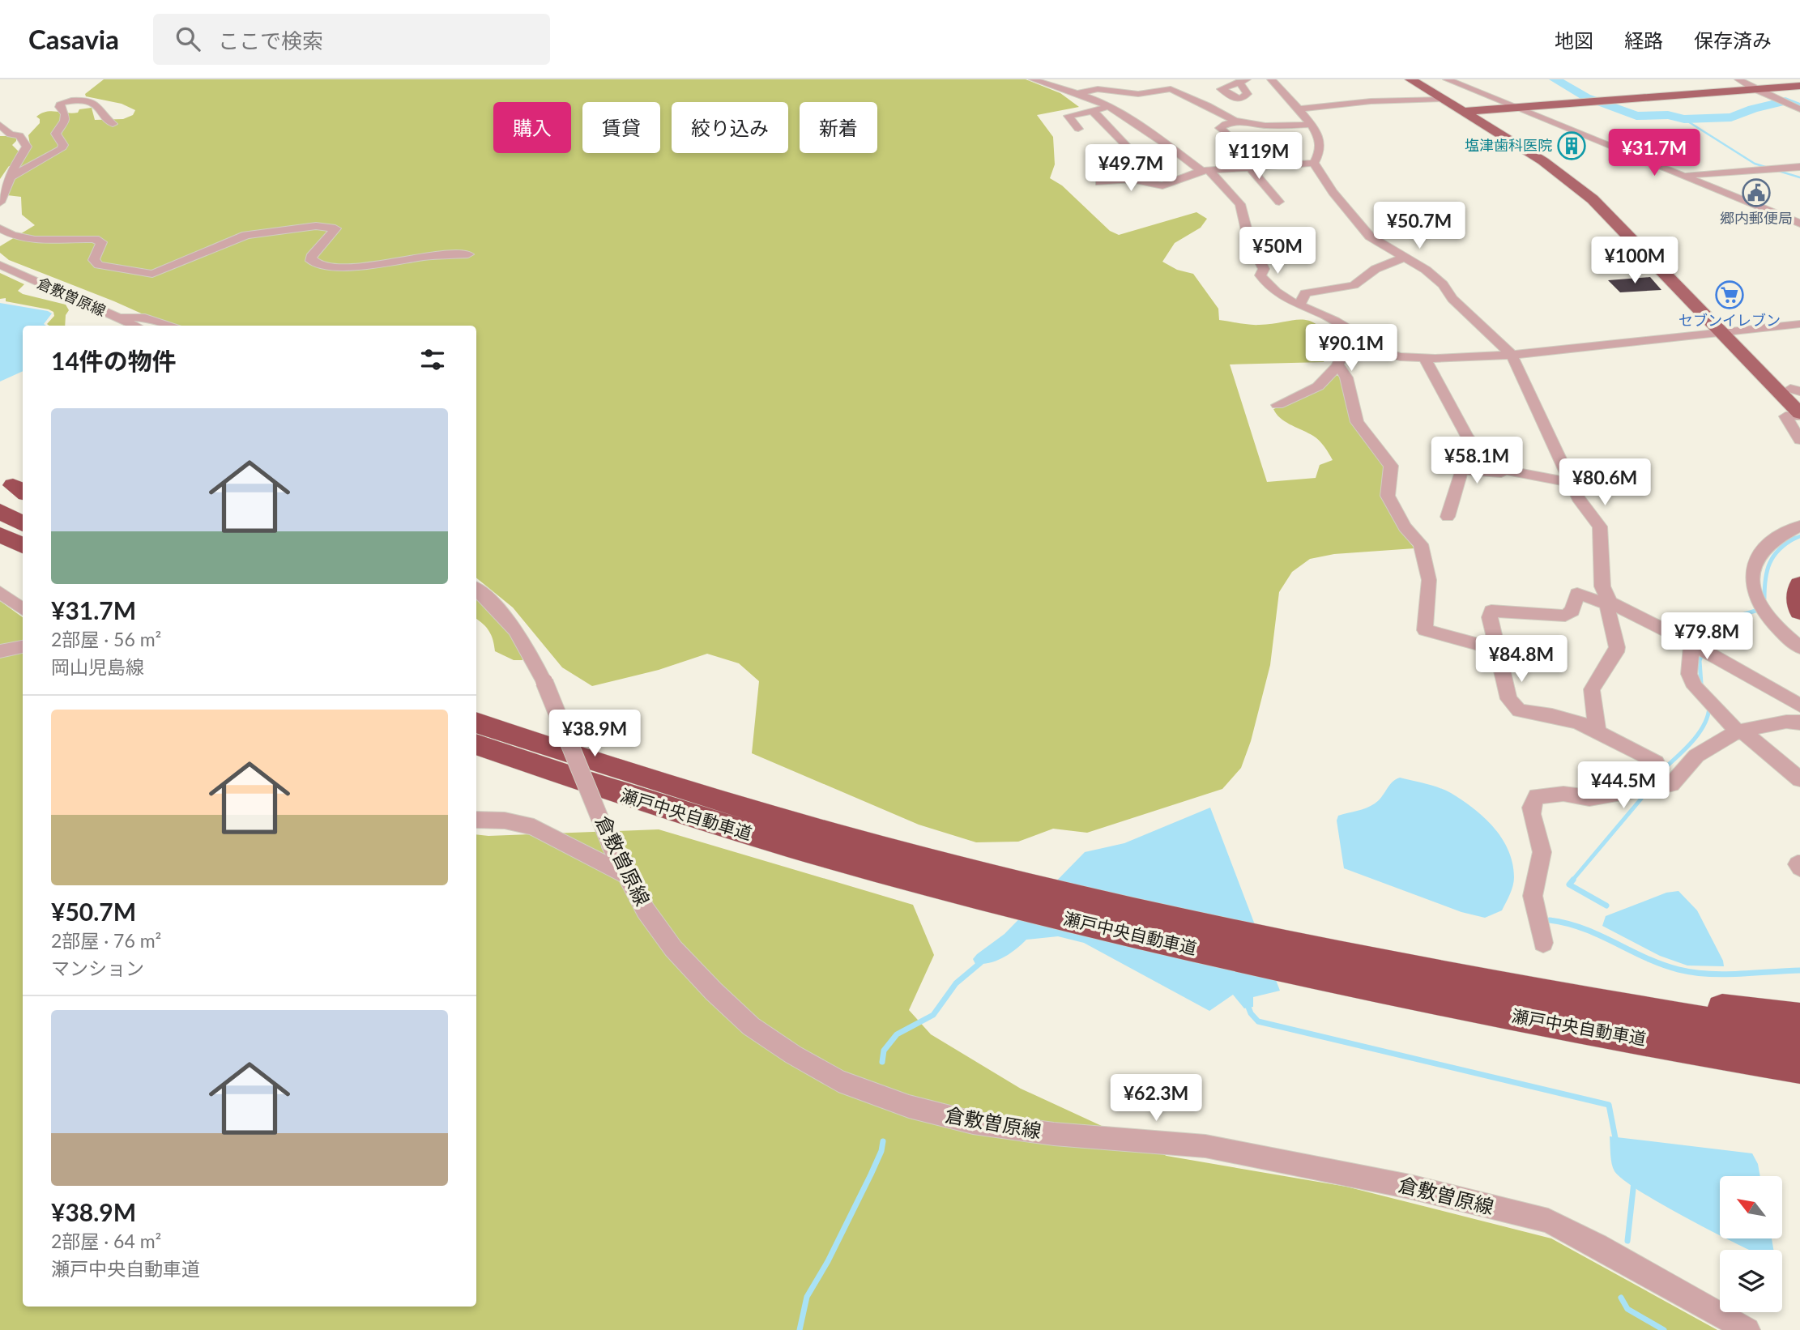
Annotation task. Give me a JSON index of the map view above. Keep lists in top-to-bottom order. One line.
{"streets":{"highway":["瀬戸中央自動車道"],"street":["倉敷曽原線"]},"places":{"building":["塩津歯科医院"],"public building":["郷内郵便局"],"supermarket":["セブンイレブン"]},"north":"top left","page":{"header":"Casavia","search":"ここで検索","nav":["地図","経路","保存済み"],"chip":["購入","賃貸","絞り込み","新着"],"price":["¥31.7M","¥119M","¥49.7M","¥50.7M","¥50M","¥100M","¥90.1M","¥58.1M","¥80.6M","¥79.8M","¥84.8M","¥38.9M","¥44.5M","¥62.3M"],"heading":"14件の物件","list":[{"name":"¥31.7M","note":"2部屋 · 56 m² · 岡山児島線"},{"name":"¥50.7M","note":"2部屋 · 76 m² · マンション"},{"name":"¥38.9M","note":"2部屋 · 64 m² · 瀬戸中央自動車道"}]}}
